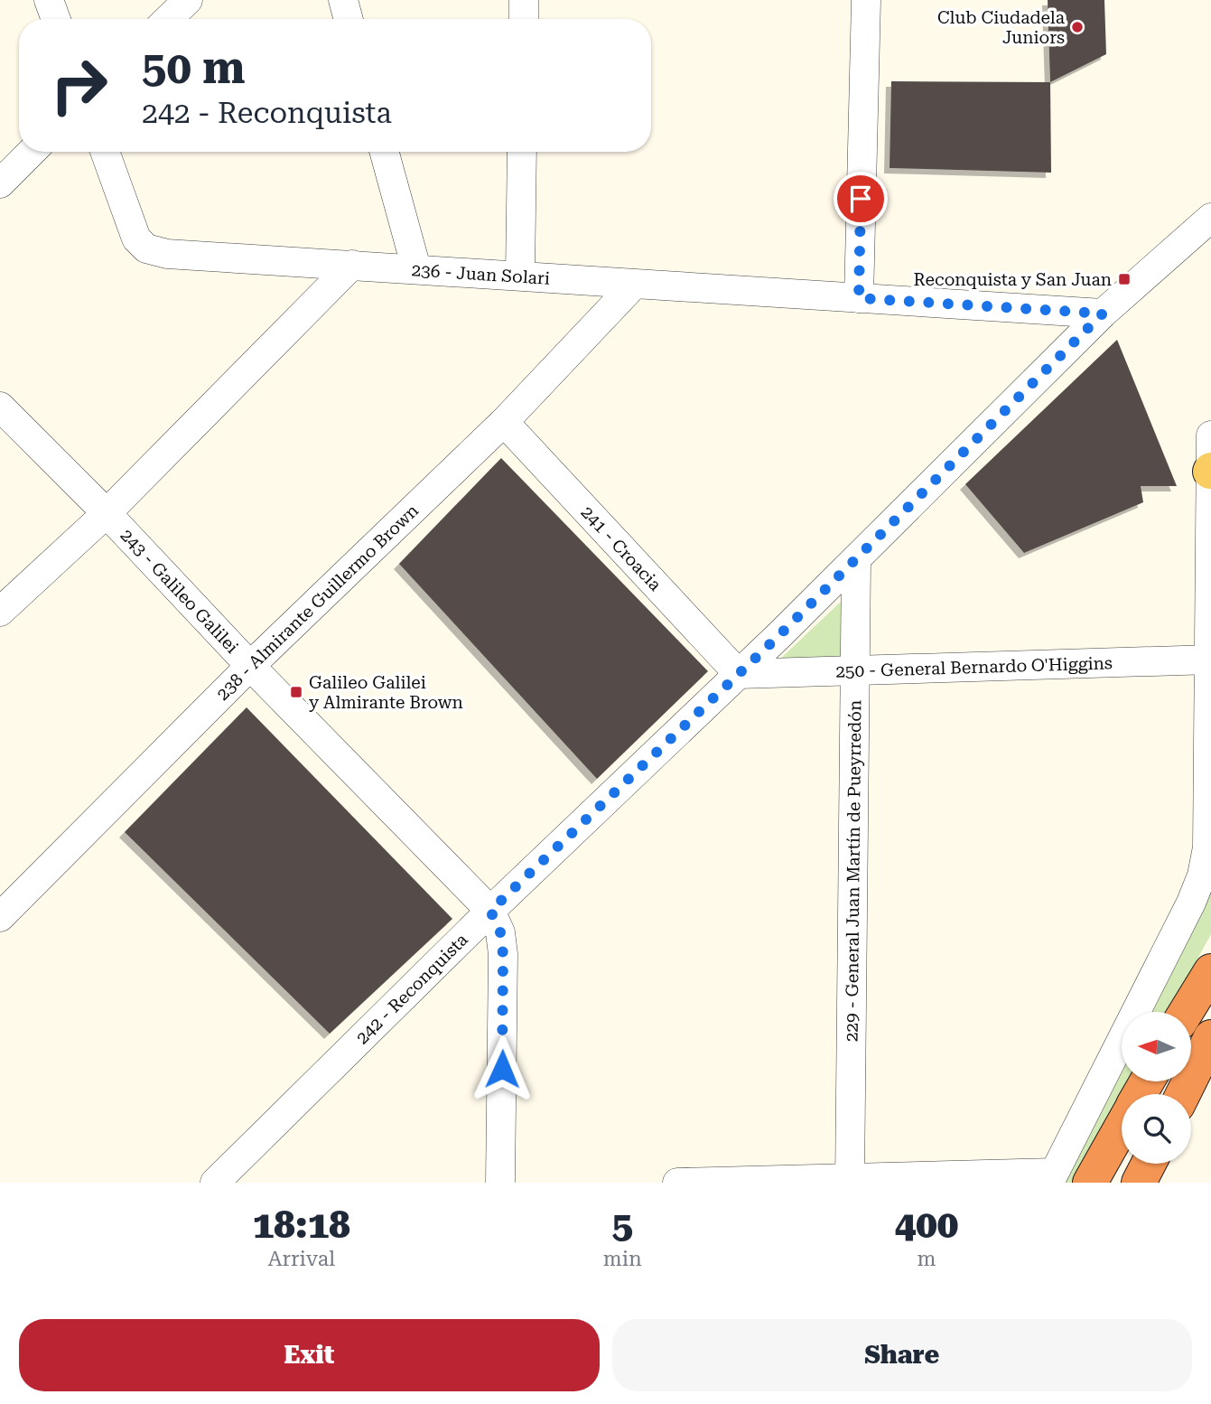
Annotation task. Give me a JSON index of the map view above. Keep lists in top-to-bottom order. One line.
{"streets":{"street":["236 - Juan Solari","241 - Croacia","243 - Galileo Galilei","238 - Almirante Guillermo Brown","250 - General Bernardo O'Higgins","229 - General Juan Martín de Pueyrredón","242 - Reconquista"]},"crossings":[["236 - Juan Solari","238 - Almirante Guillermo Brown"],["236 - Juan Solari","242 - Reconquista"],["241 - Croacia","238 - Almirante Guillermo Brown"],["241 - Croacia","250 - General Bernardo O'Higgins"],["241 - Croacia","242 - Reconquista"],["243 - Galileo Galilei","238 - Almirante Guillermo Brown"],["243 - Galileo Galilei","242 - Reconquista"],["250 - General Bernardo O'Higgins","229 - General Juan Martín de Pueyrredón"],["250 - General Bernardo O'Higgins","242 - Reconquista"],["229 - General Juan Martín de Pueyrredón","242 - Reconquista"]],"places":{"other":["Club Ciudadela Juniors"],"transit":["Reconquista y San Juan","Galileo Galilei y Almirante Brown"]},"north":"left","page":{"turn":["50 m","242 - Reconquista"],"eta":["18:18","Arrival","5","min","400","m"],"buttons":["Exit","Share"]}}
